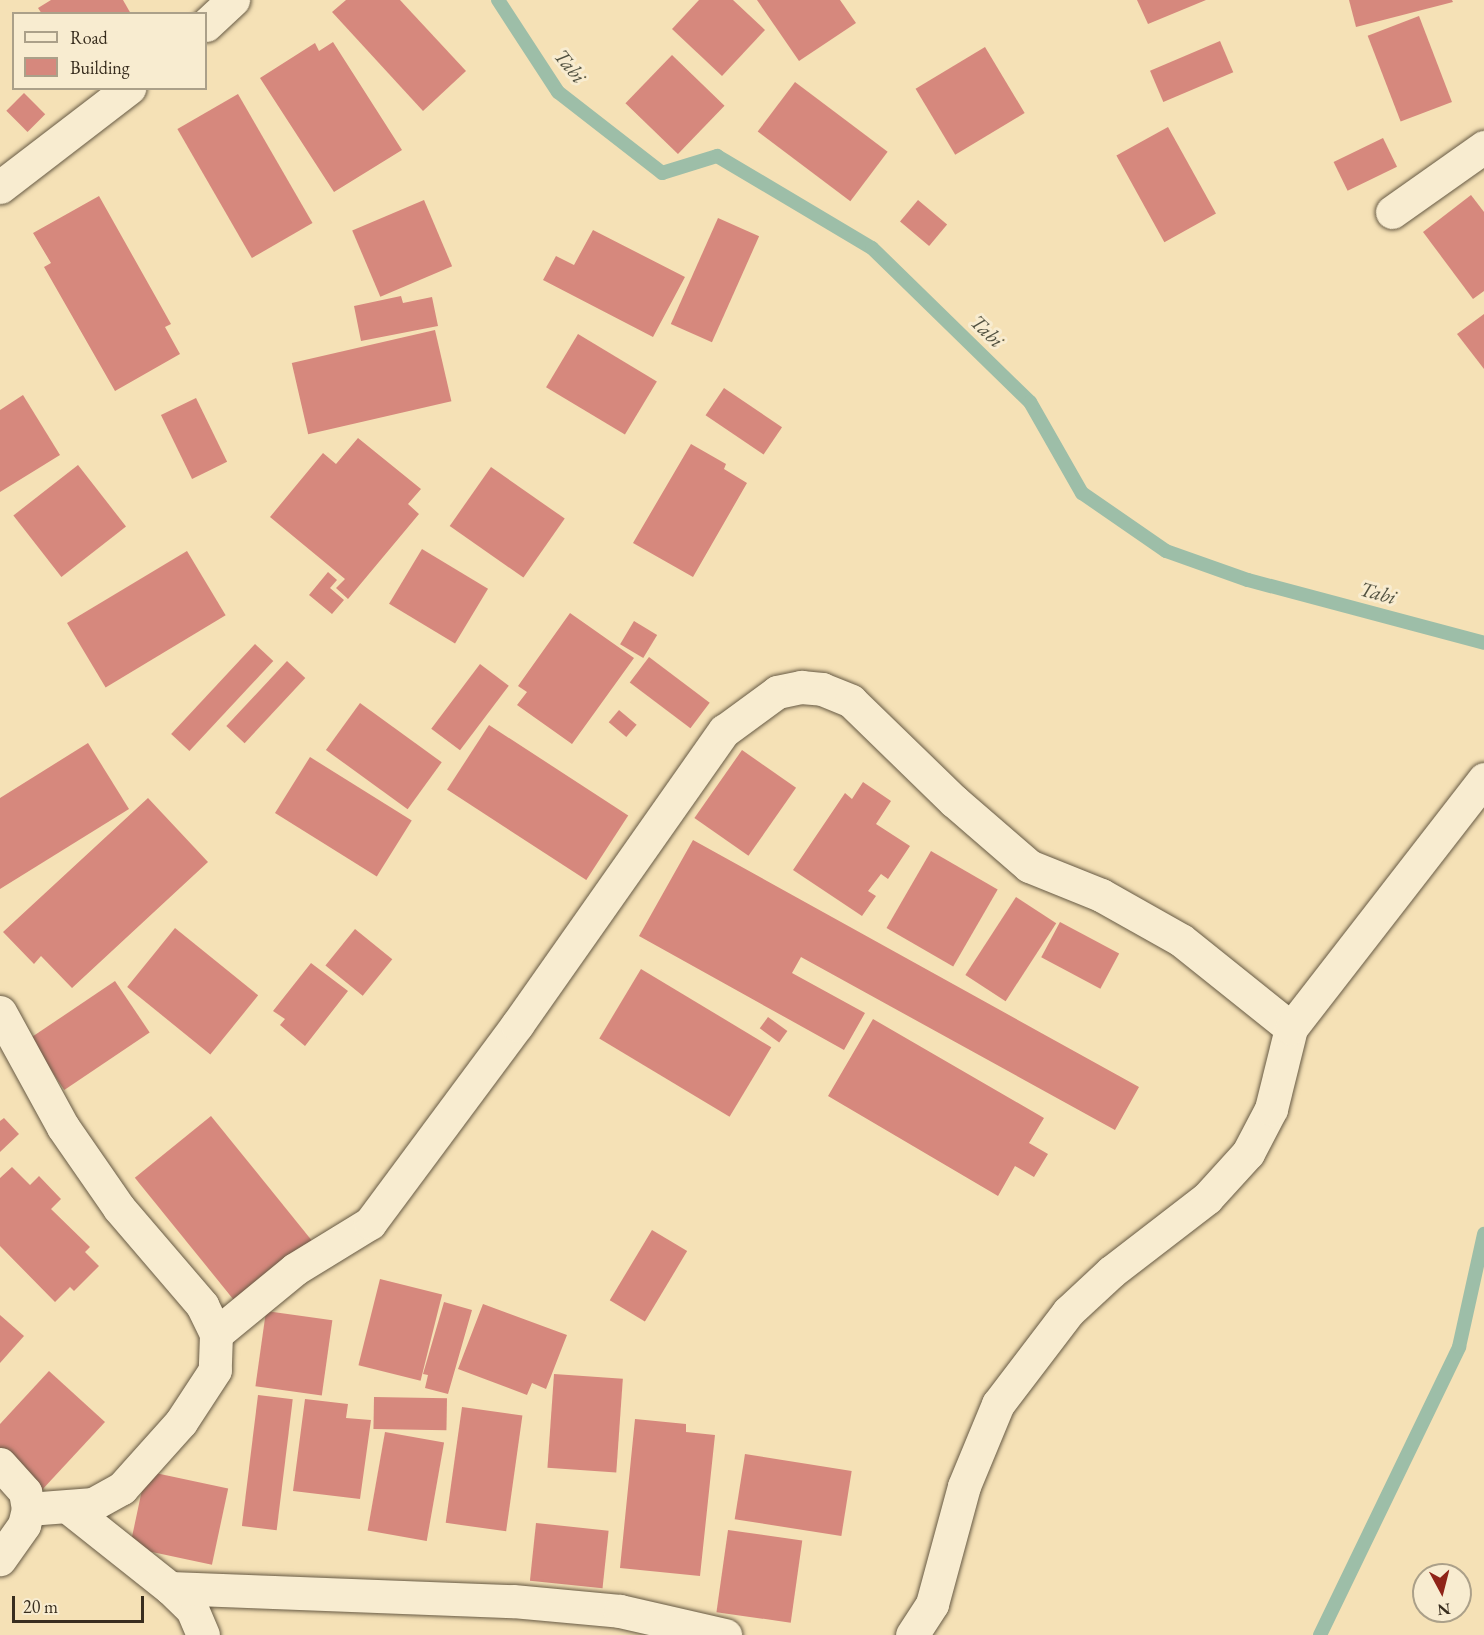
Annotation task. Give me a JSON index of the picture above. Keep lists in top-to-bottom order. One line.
{"water":["Tabi"],"legend":["Road","Building"],"scale_bar":"20 m","north":"bottom"}
